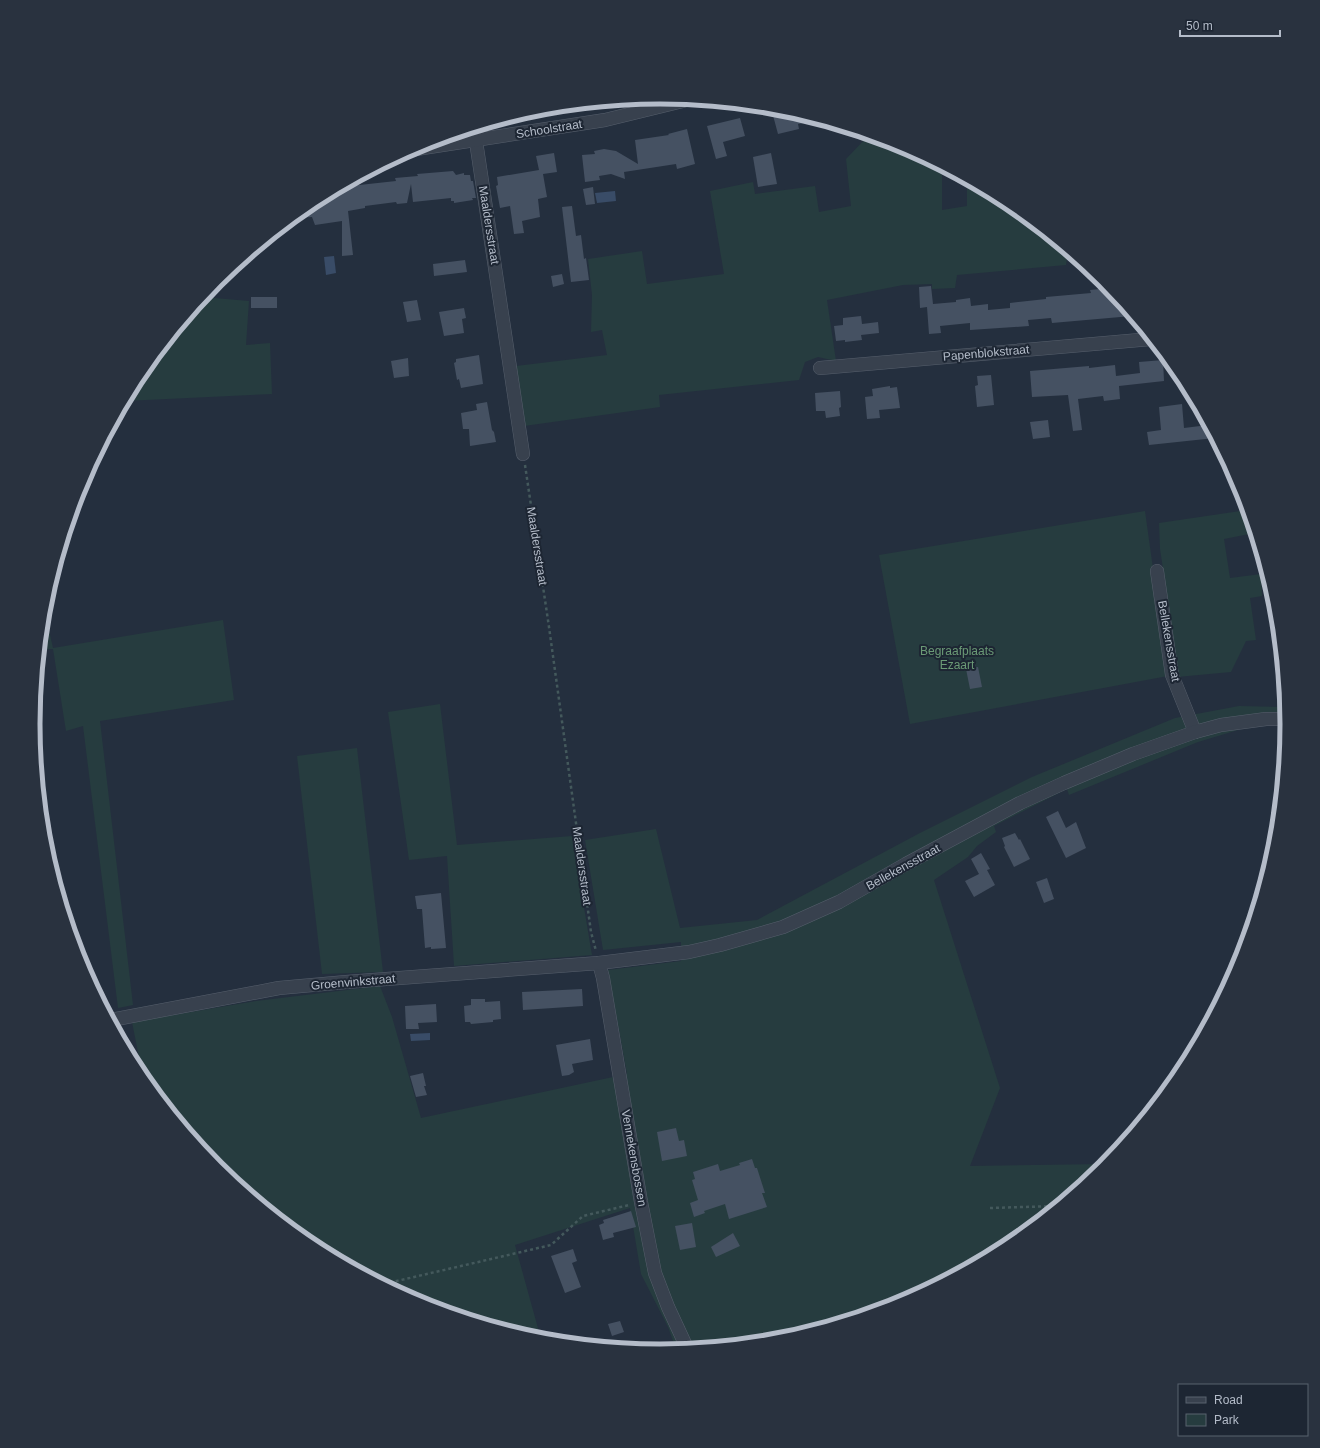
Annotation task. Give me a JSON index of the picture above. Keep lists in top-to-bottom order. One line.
{"streets":{"street":["Schoolstraat","Maaldersstraat","Papenblokstraat","Bellekensstraat","Groenvinkstraat","Vennekensbossen"]},"crossings":[["Schoolstraat","Maaldersstraat"],["Maaldersstraat","Bellekensstraat"],["Maaldersstraat","Groenvinkstraat"],["Maaldersstraat","Vennekensbossen"],["Bellekensstraat","Groenvinkstraat"],["Bellekensstraat","Vennekensbossen"],["Groenvinkstraat","Vennekensbossen"]],"parks":["Begraafplaats Ezaart"],"legend":["Road","Park"],"scale_bar":"50 m"}
